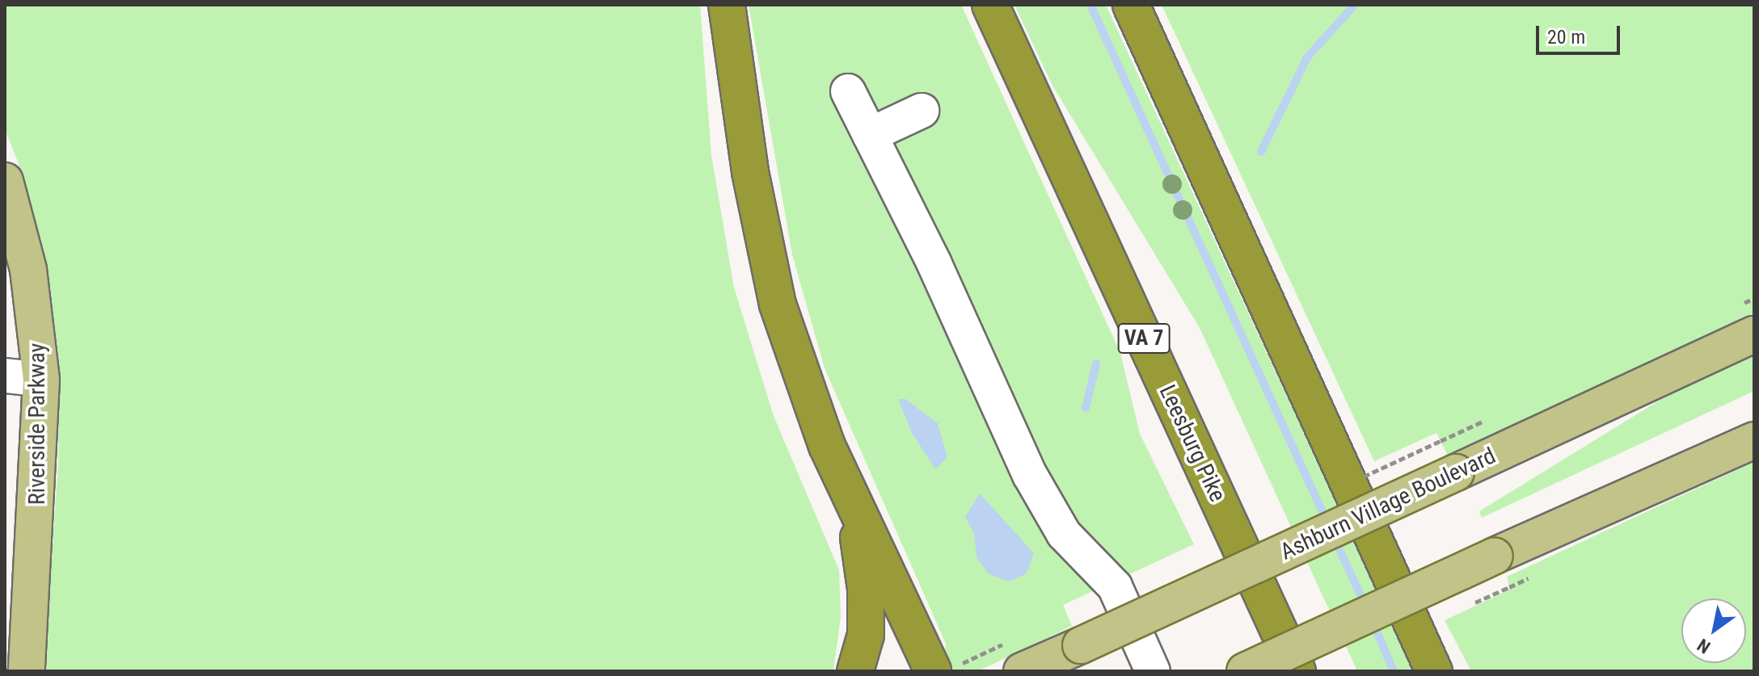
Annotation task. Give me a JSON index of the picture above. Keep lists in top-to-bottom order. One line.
{"streets":{"highway":["VA 7","Leesburg Pike"],"main road":["Riverside Parkway","Ashburn Village Boulevard"]},"scale_bar":"20 m","north":"bottom left"}
